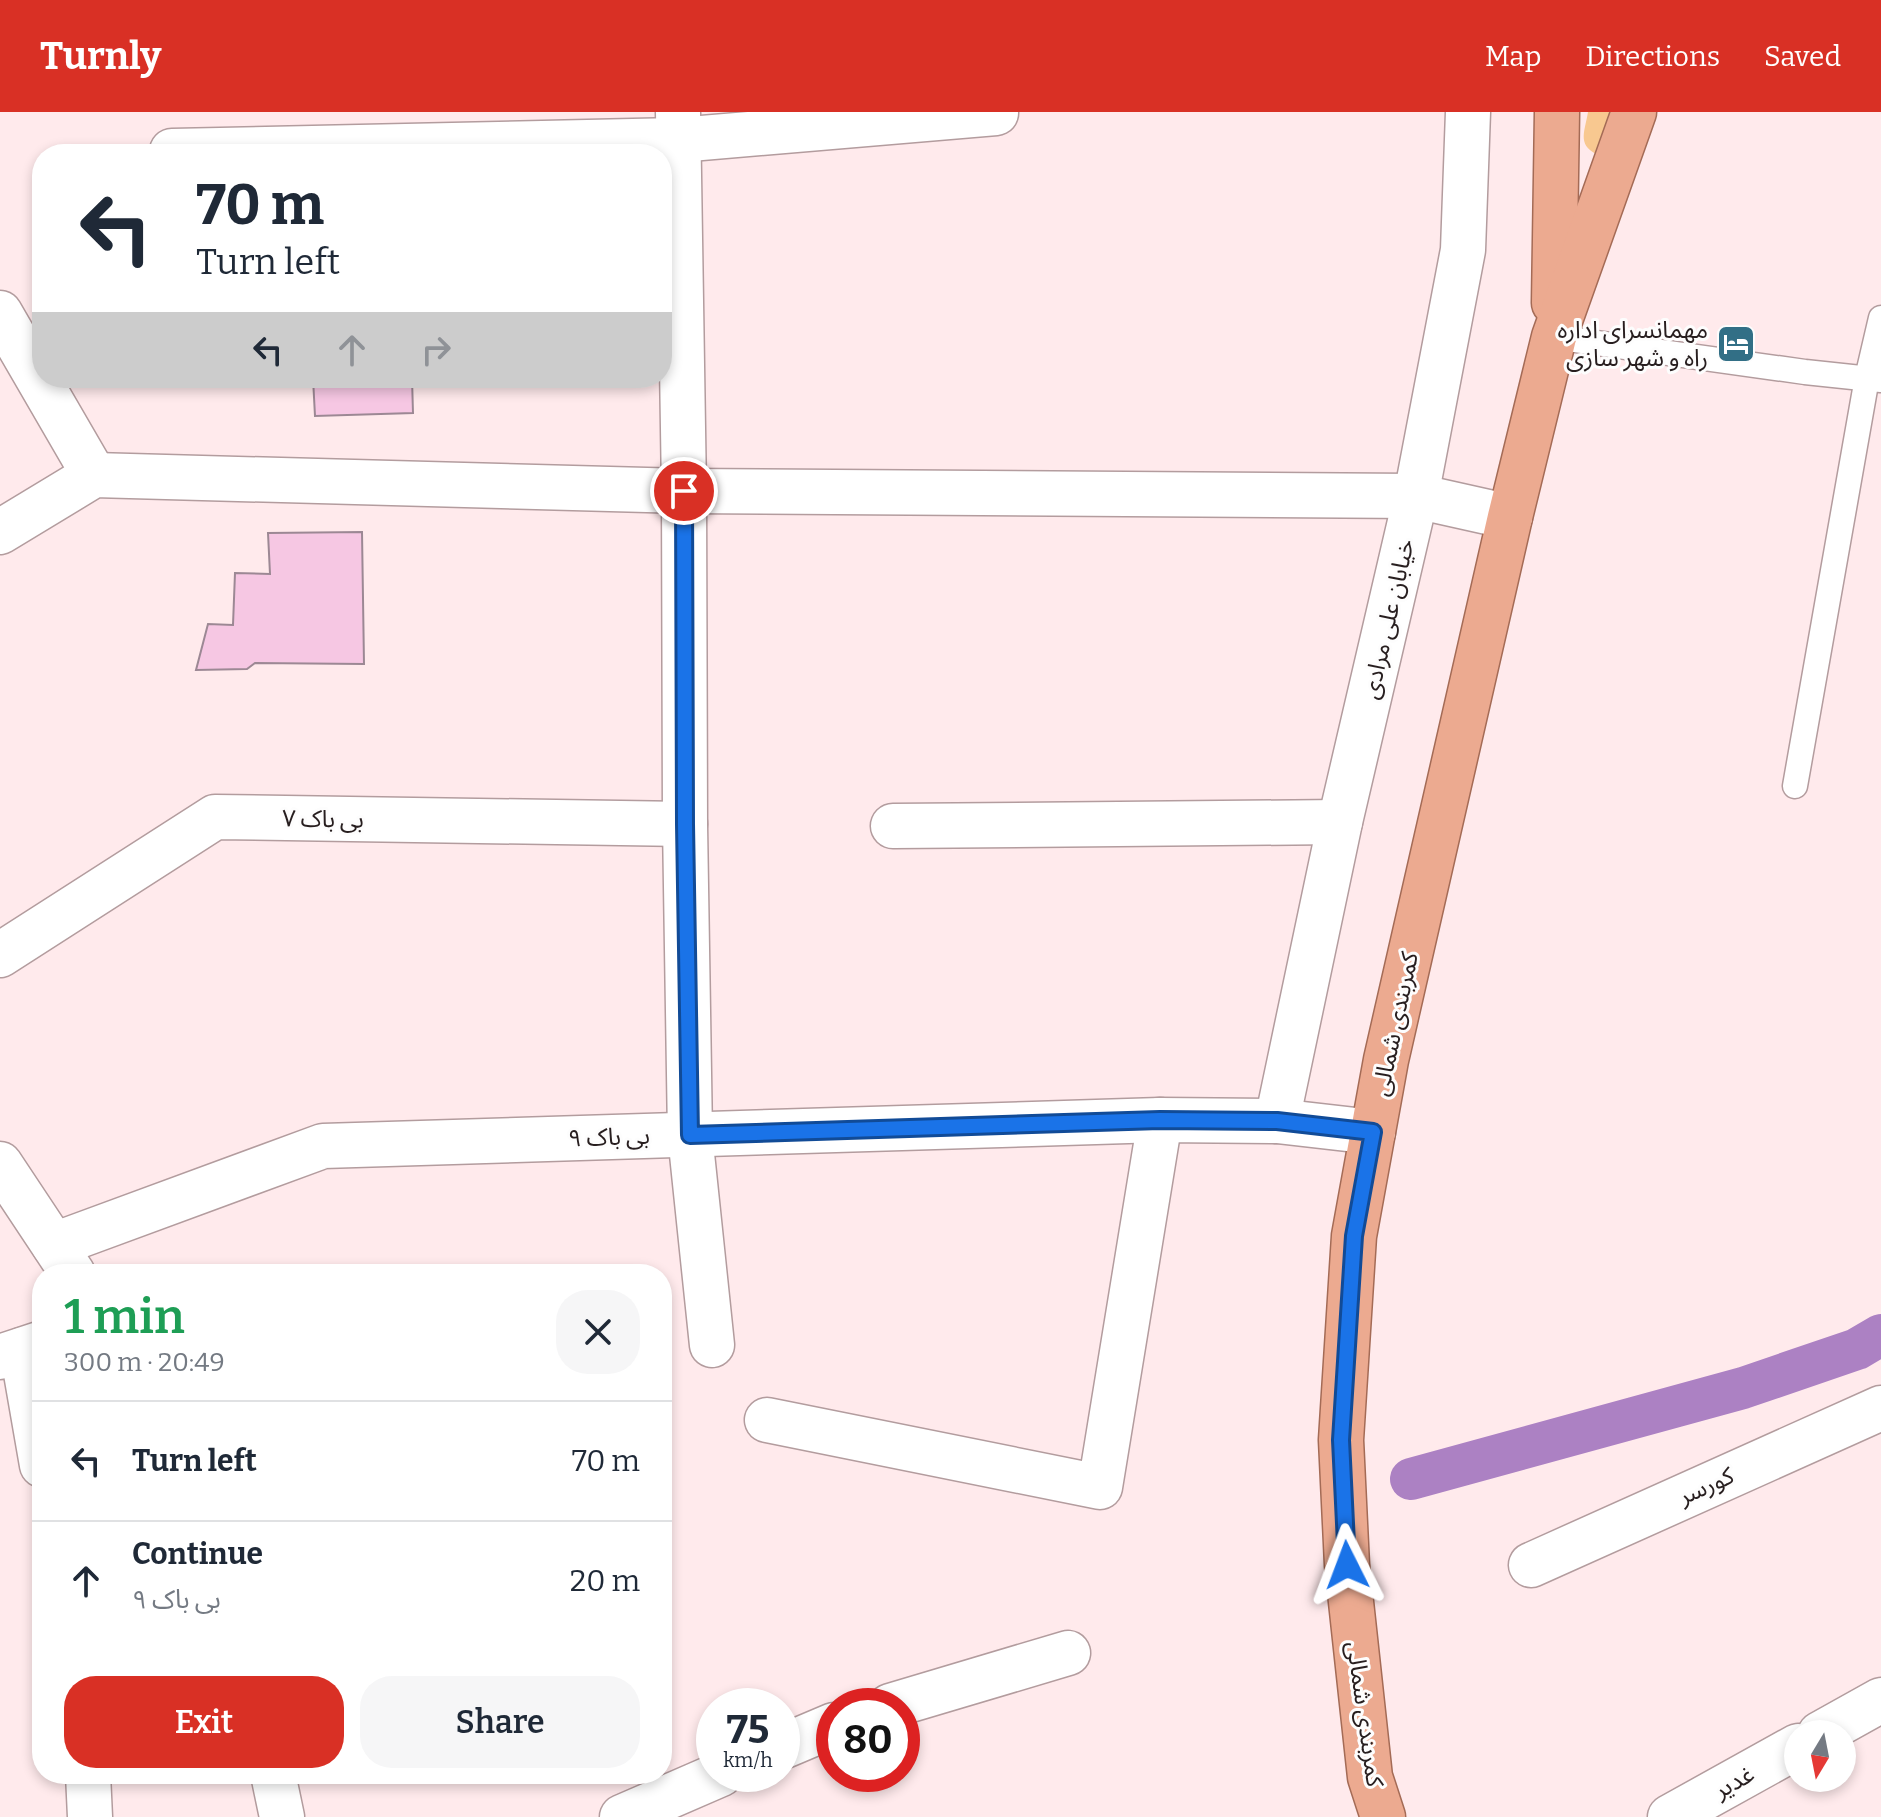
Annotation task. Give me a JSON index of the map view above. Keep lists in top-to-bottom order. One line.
{"streets":{"highway":["کمربندی شمالی"],"street":["خیابان علی مرادی","بی باک ۷","بی باک ۹","کورسر","غدیر"]},"crossings":[["خیابان علی مرادی","بی باک ۹"],["کمربندی شمالی","بی باک ۹"]],"places":{"hotel":["مهمانسراى اداره راه و شهر سازى"]},"north":"bottom","page":{"header":"Turnly","nav":["Map","Directions","Saved"],"turn":["70 m","Turn left"],"heading":["1 min","300 m · 20:49"],"list":[{"name":"Turn left","value":"70 m"},{"name":"Continue","note":"بی باک ۹","value":"20 m"}],"buttons":["Exit","Share"],"speed":"75 km/h","limit":"80"}}
